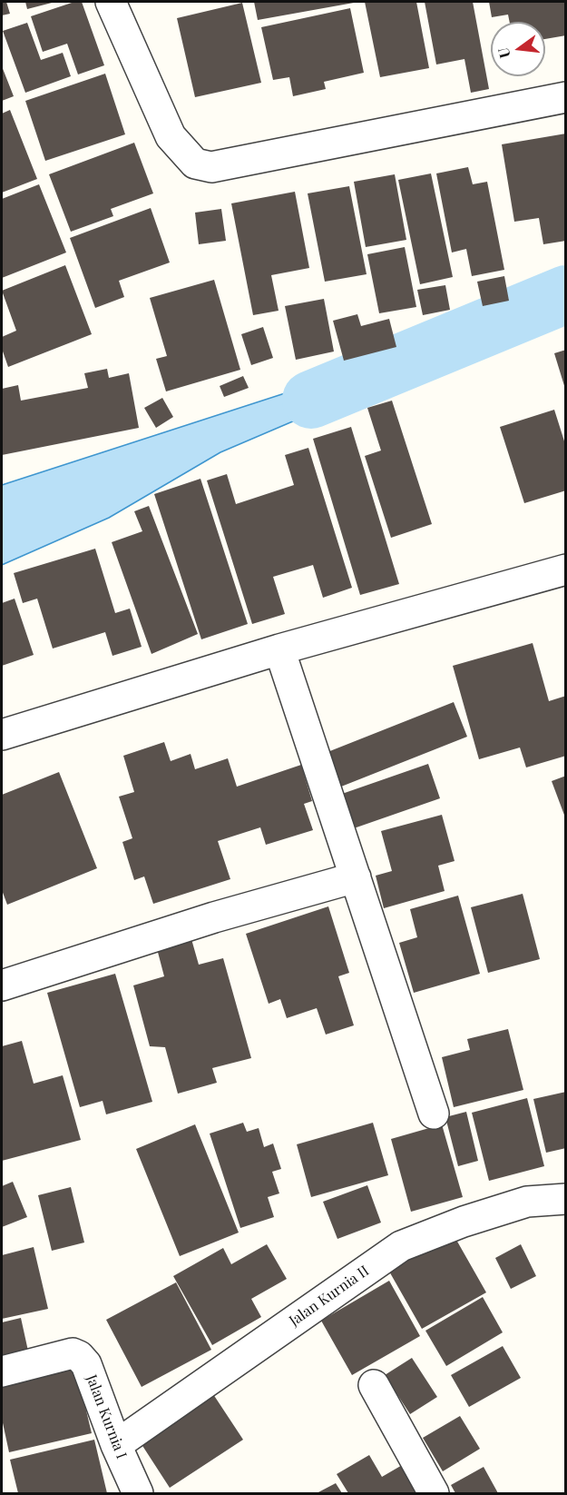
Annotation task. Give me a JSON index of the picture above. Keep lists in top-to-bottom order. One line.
{"streets":{"street":["Jalan Kurnia II","Jalan Kurnia I"]},"crossings":[["Jalan Kurnia II","Jalan Kurnia I"]],"north":"left"}
